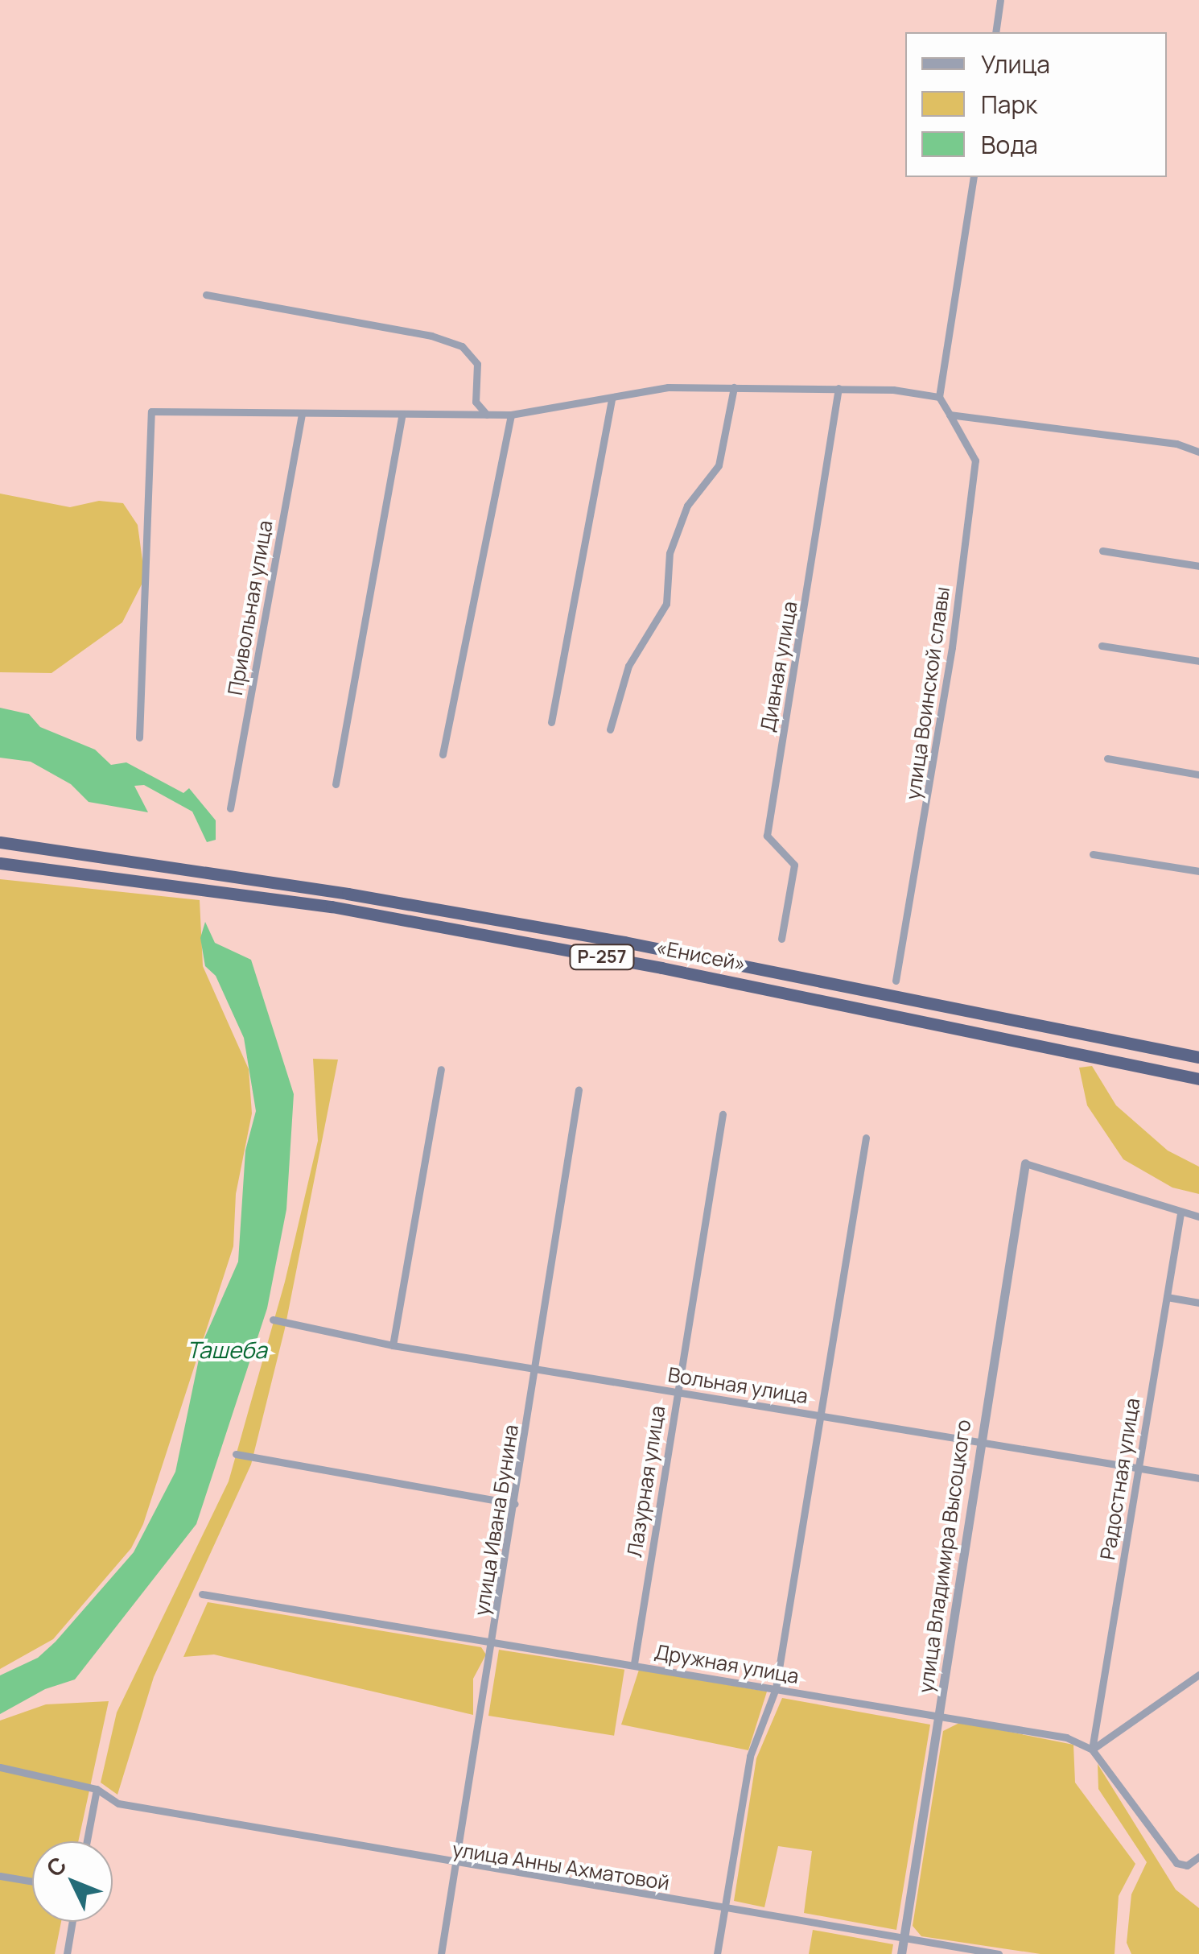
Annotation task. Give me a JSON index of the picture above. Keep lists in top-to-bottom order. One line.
{"streets":{"highway":["«Енисей»","Р-257"],"street":["Привольная улица","Дивная улица","улица Воинской славы","Вольная улица","Радостная улица","Лазурная улица","улица Ивана Бунина","улица Владимира Высоцкого","Дружная улица","улица Анны Ахматовой"]},"crossings":[["Вольная улица","Радостная улица"],["Вольная улица","Лазурная улица"],["Вольная улица","улица Ивана Бунина"],["Вольная улица","улица Владимира Высоцкого"],["Радостная улица","Дружная улица"],["Лазурная улица","Дружная улица"],["улица Ивана Бунина","Дружная улица"],["улица Ивана Бунина","улица Анны Ахматовой"],["улица Владимира Высоцкого","Дружная улица"],["улица Владимира Высоцкого","улица Анны Ахматовой"]],"water":["Ташеба"],"legend":["Улица","Парк","Вода"],"north":"top left"}
